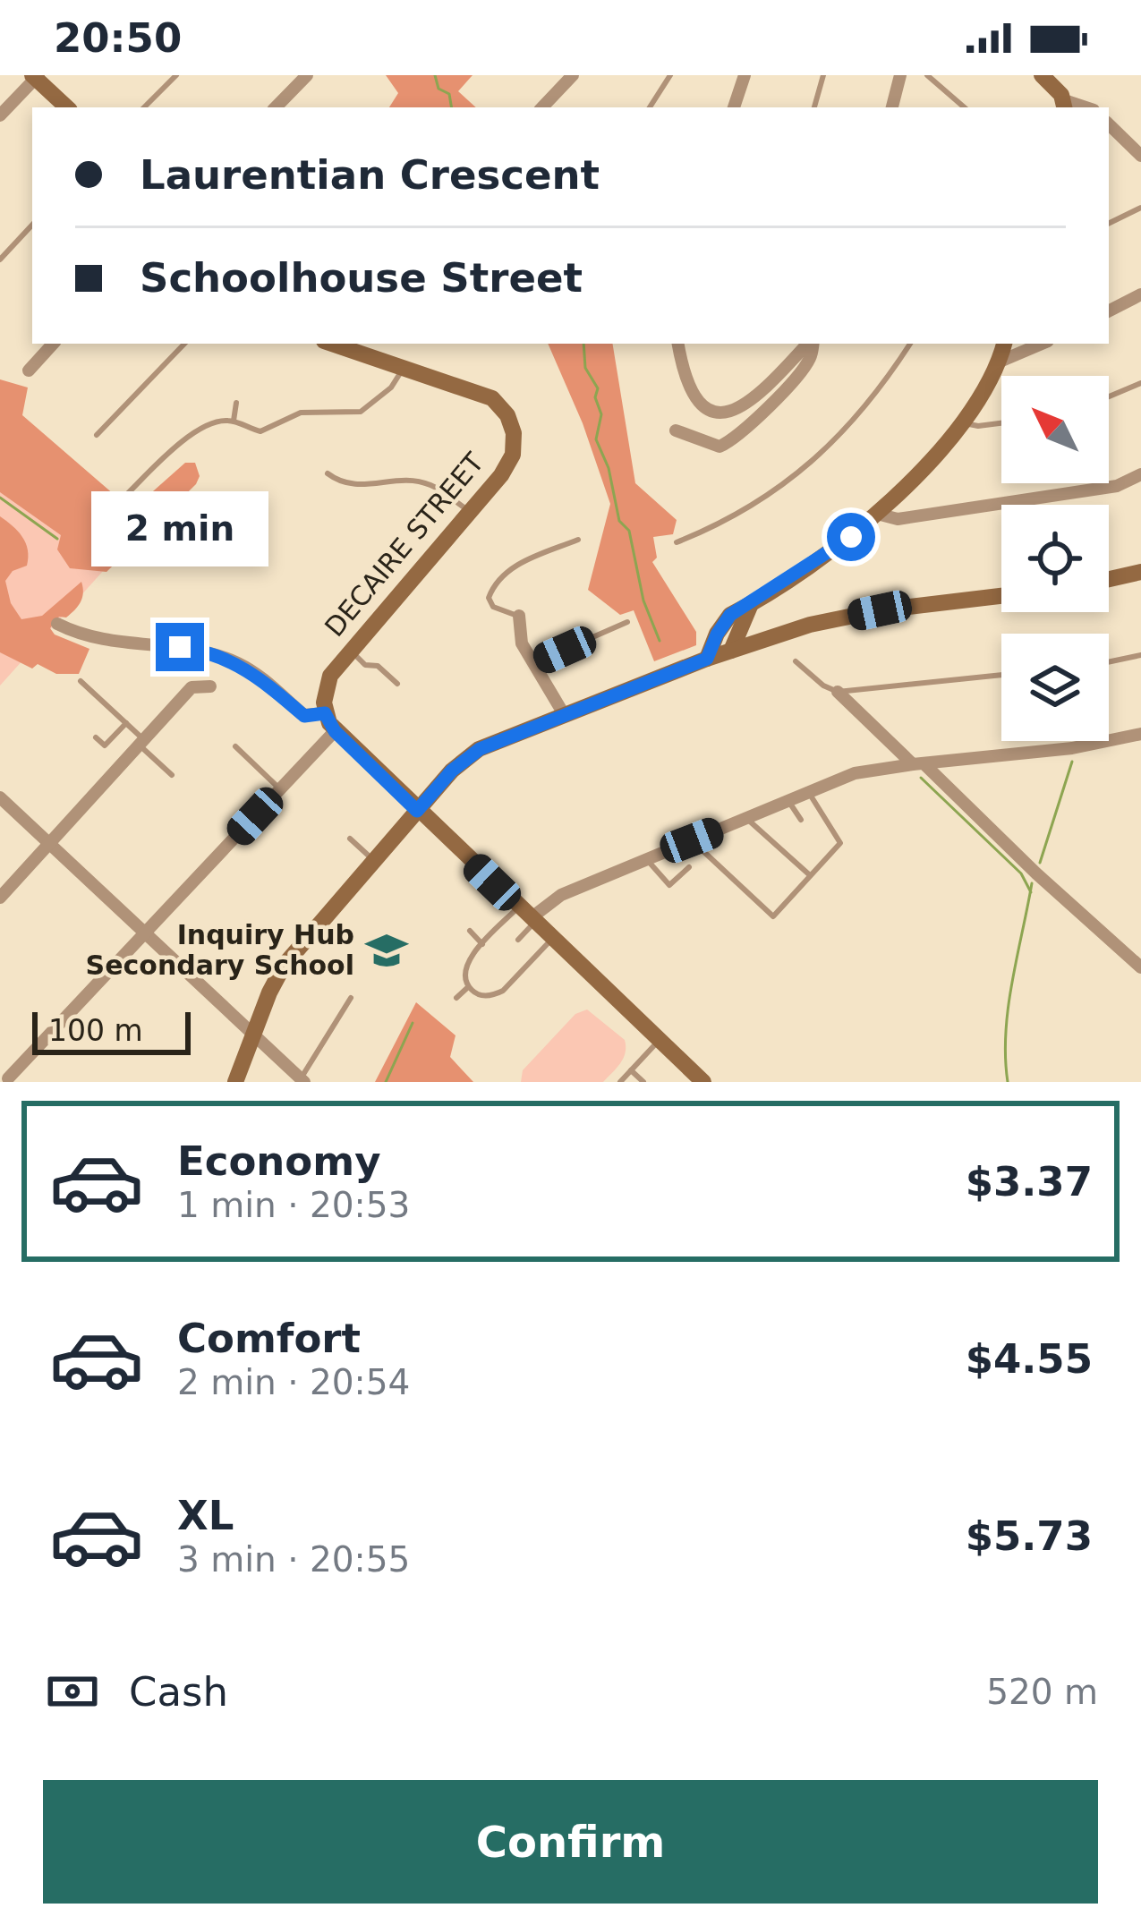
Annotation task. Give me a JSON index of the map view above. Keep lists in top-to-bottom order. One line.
{"streets":{"main road":["DECAIRE STREET"]},"places":{"school or university":["Inquiry Hub Secondary School"]},"scale_bar":"100 m","north":"top left","page":{"status":"20:50","banner":["Laurentian Crescent","Schoolhouse Street"],"bubble":"2 min","scale":"100 m","list":[{"name":"Economy","note":"1 min · 20:53","value":"$3.37"},{"name":"Comfort","note":"2 min · 20:54","value":"$4.55"},{"name":"XL","note":"3 min · 20:55","value":"$5.73"}],"pay":["Cash","520 m"],"buttons":"Confirm"}}
